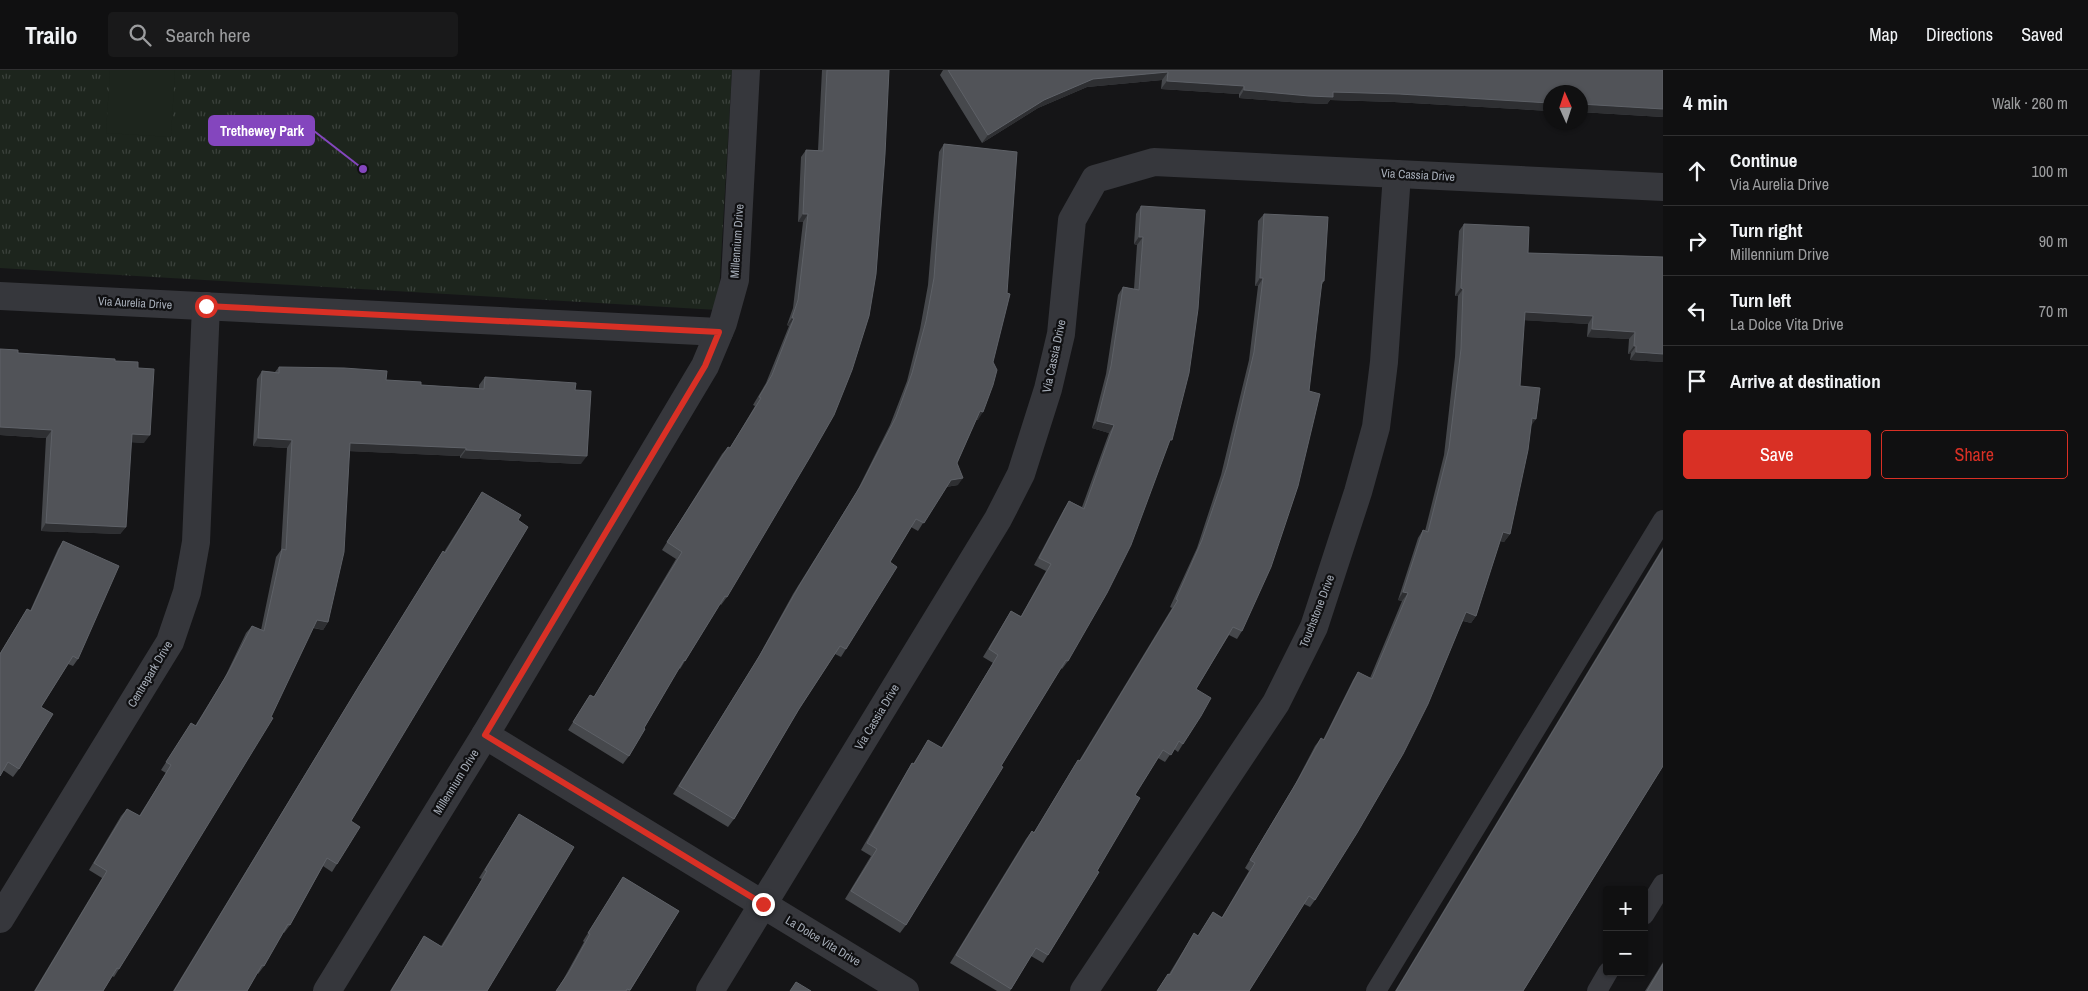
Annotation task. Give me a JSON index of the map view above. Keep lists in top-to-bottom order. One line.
{"streets":{"street":["Via Cassia Drive","Millennium Drive","Via Aurelia Drive","Touchstone Drive","Centrepark Drive","La Dolce Vita Drive"]},"crossings":[["Via Cassia Drive","Touchstone Drive"],["Via Cassia Drive","La Dolce Vita Drive"],["Millennium Drive","Via Aurelia Drive"],["Millennium Drive","La Dolce Vita Drive"],["Via Aurelia Drive","Centrepark Drive"]],"places":["Trethewey Park"],"north":"top","page":{"header":"Trailo","search":"Search here","nav":["Map","Directions","Saved"],"heading":["4 min","Walk · 260 m"],"list":[["Continue","Via Aurelia Drive","100 m"],["Turn right","Millennium Drive","90 m"],["Turn left","La Dolce Vita Drive","70 m"],"Arrive at destination"],"buttons":["Save","Share"],"map_buttons":["+","−"]}}
